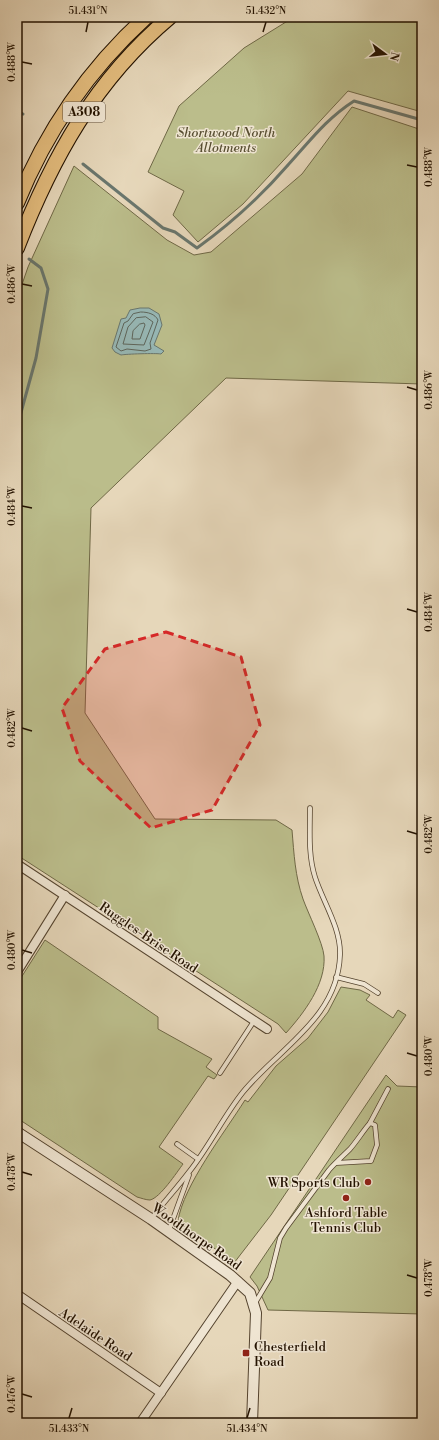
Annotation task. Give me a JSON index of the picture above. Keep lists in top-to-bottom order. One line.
{"streets":{"highway":["A308"],"street":["Ruggles-Brise Road","Woodthorpe Road","Adelaide Road"]},"parks":["Shortwood North Allotments"],"places":{"other":["WR Sports Club","Ashford Table Tennis Club"],"transit":["Chesterfield Road"]},"north":"right","coordinates":["51.431°N","51.432°N","0.488°W","0.486°W","0.484°W","0.482°W","0.480°W","0.478°W","0.476°W","51.433°N","51.434°N"]}
